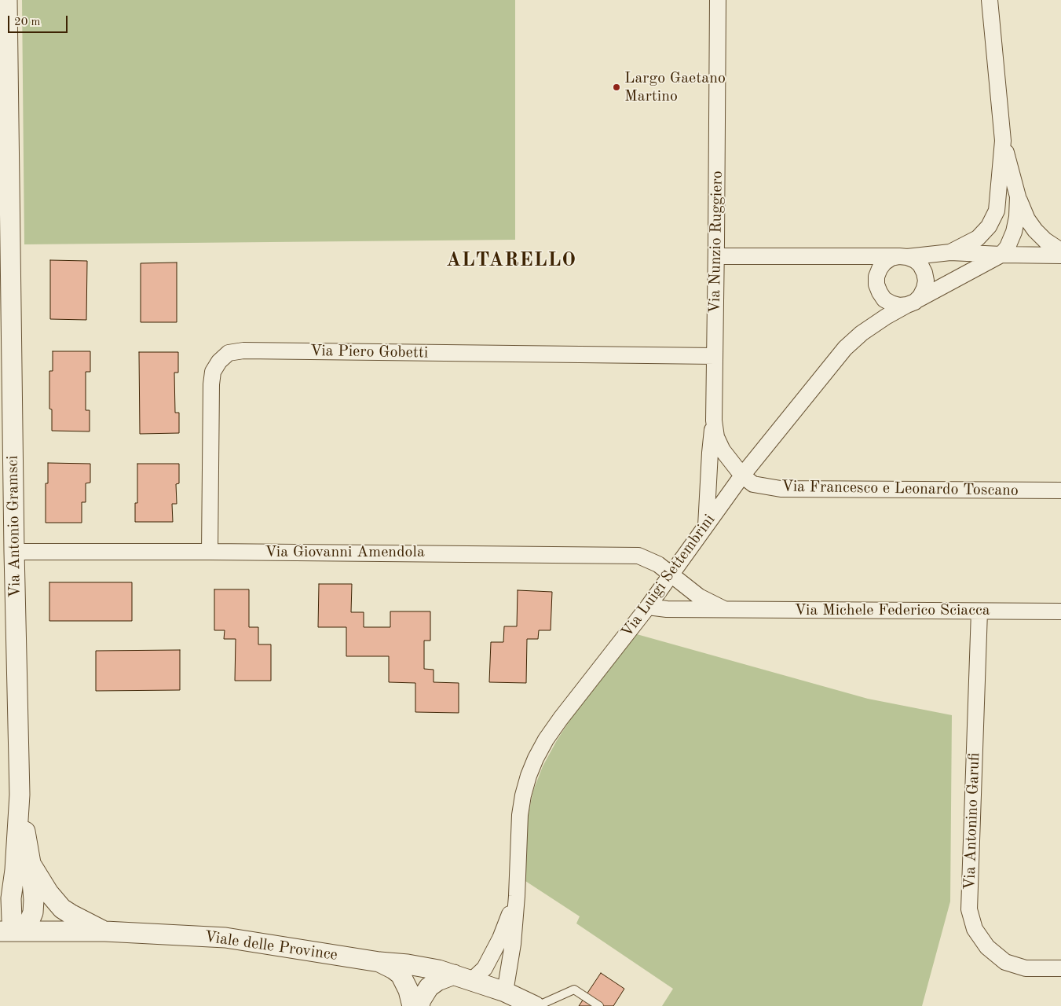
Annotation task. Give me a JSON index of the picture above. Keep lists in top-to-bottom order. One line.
{"streets":{"street":["Via Nunzio Ruggiero","Via Piero Gobetti","Via Francesco e Leonardo Toscano","Via Antonio Gramsci","Via Giovanni Amendola","Via Luigi Settembrini","Via Michele Federico Sciacca","Via Antonino Garufi","Viale delle Province"]},"crossings":[["Via Nunzio Ruggiero","Via Piero Gobetti"],["Via Nunzio Ruggiero","Via Francesco e Leonardo Toscano"],["Via Nunzio Ruggiero","Via Luigi Settembrini"],["Via Piero Gobetti","Via Giovanni Amendola"],["Via Francesco e Leonardo Toscano","Via Luigi Settembrini"],["Via Antonio Gramsci","Via Giovanni Amendola"],["Via Antonio Gramsci","Viale delle Province"],["Via Giovanni Amendola","Via Luigi Settembrini"],["Via Giovanni Amendola","Via Michele Federico Sciacca"],["Via Luigi Settembrini","Via Michele Federico Sciacca"],["Via Luigi Settembrini","Viale delle Province"],["Via Michele Federico Sciacca","Via Antonino Garufi"]],"districts":["ALTARELLO"],"places":["Largo Gaetano Martino"],"scale_bar":"20 m"}
